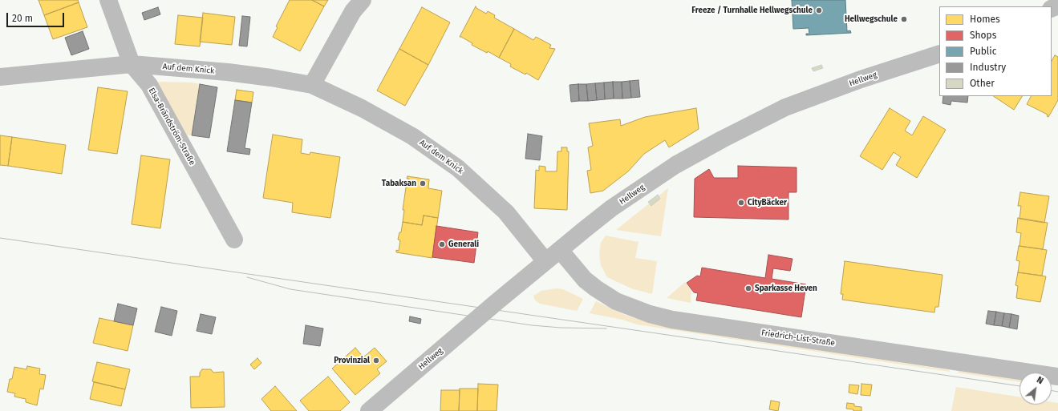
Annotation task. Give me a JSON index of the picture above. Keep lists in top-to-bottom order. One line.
{"streets":{"street":["Auf dem Knick","Hellweg","Elsa-Brändström-Straße","Friedrich-List-Straße"]},"crossings":[["Auf dem Knick","Hellweg"],["Auf dem Knick","Elsa-Brändström-Straße"],["Hellweg","Friedrich-List-Straße"]],"places":["Freeze / Turnhalle Hellwegschule","Hellwegschule","Tabaksan","CityBäcker","Generali","Sparkasse Heven","Provinzial"],"legend":["Homes","Shops","Public","Industry","Other"],"scale_bar":"20 m","north":"top right"}
